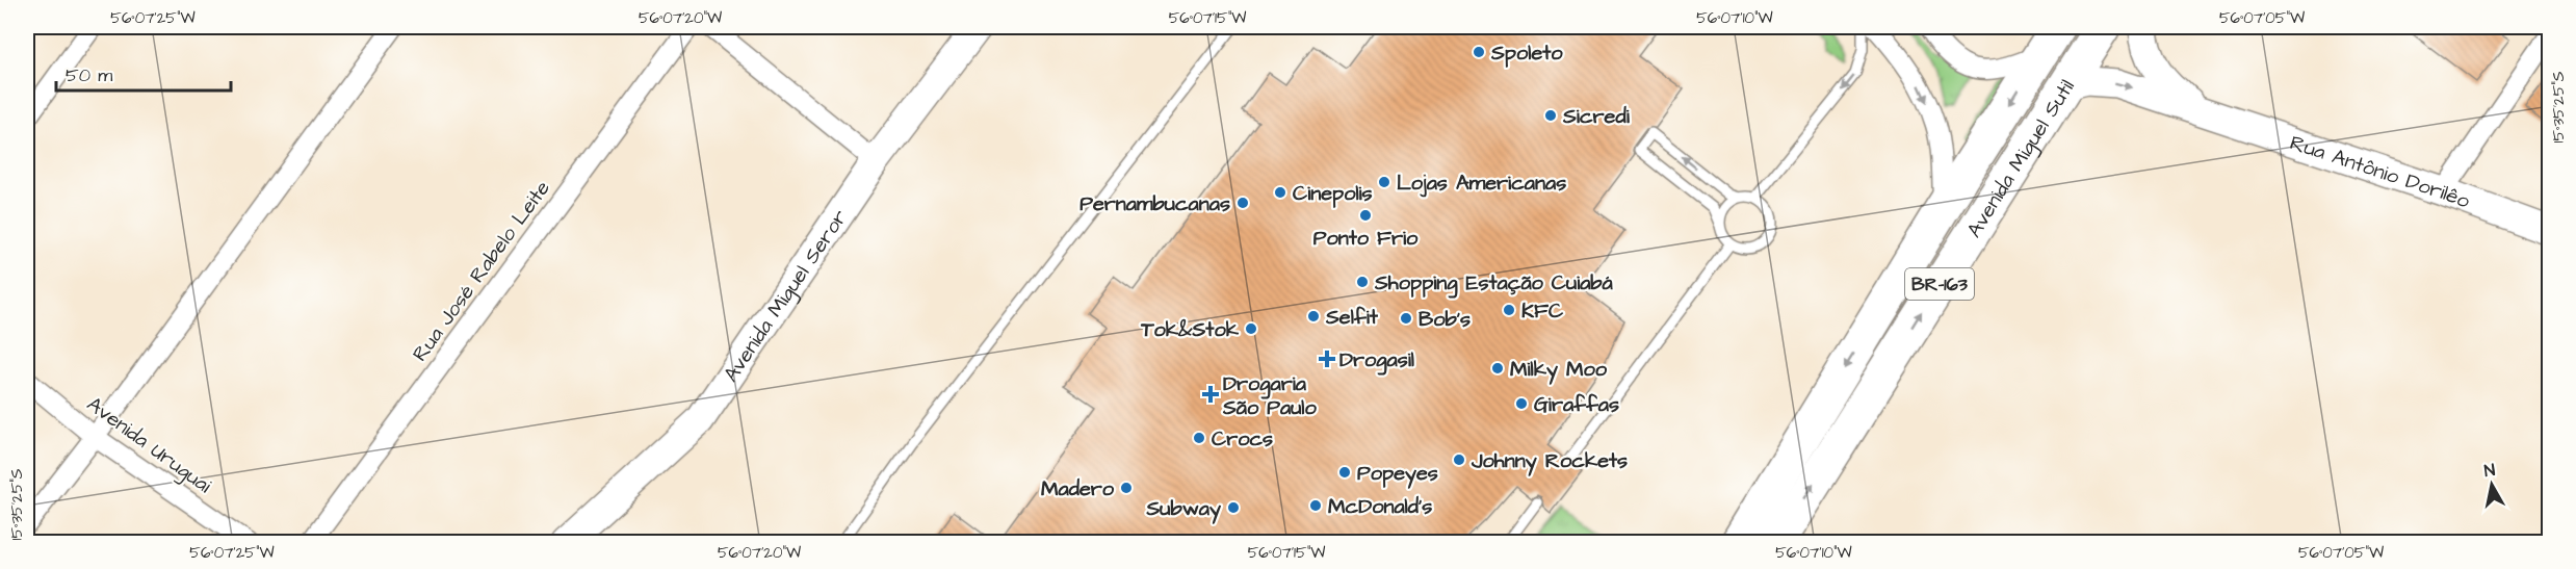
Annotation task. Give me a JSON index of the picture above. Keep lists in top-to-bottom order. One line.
{"streets":{"highway":["Avenida Miguel Sutil","BR-163"],"street":["Rua Antônio Dorilêo","Rua José Rabelo Leite","Avenida Miguel Seror","Avenida Uruguai"]},"crossings":[["Avenida Miguel Sutil","Rua Antônio Dorilêo"]],"places":{"other":["Spoleto","Sicredi","Lojas Americanas","Cinepolis","Pernambucanas","Ponto Frio","Shopping Estação Cuiabá","KFC","Selfit","Bob's","Tok&Stok","Milky Moo","Giraffas","Crocs","Johnny Rockets","Popeyes","Madero","McDonald's","Subway"],"health":["Drogasil","Drogaria São Paulo"]},"scale_bar":"50 m","north":"top","coordinates":["56°07'25\"W","56°07'20\"W","56°07'15\"W","56°07'10\"W","56°07'05\"W","15°35'25\"S"]}
